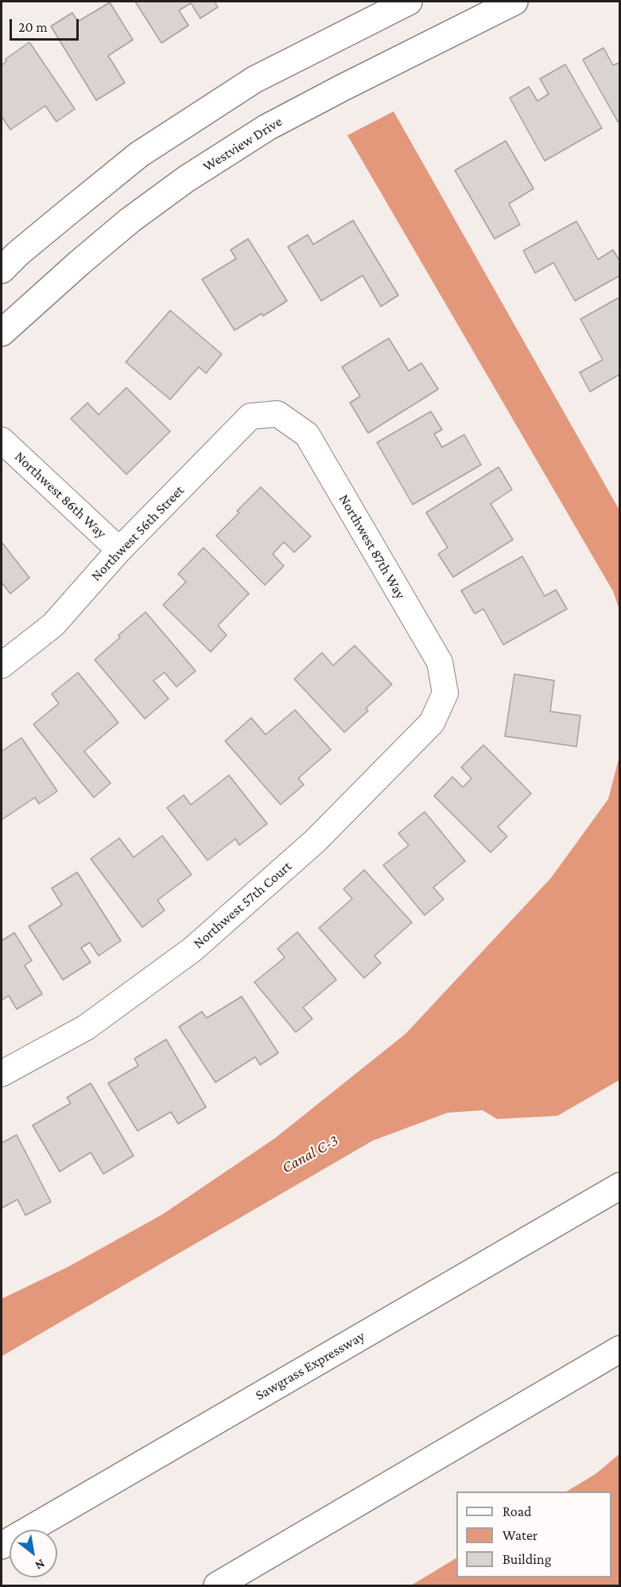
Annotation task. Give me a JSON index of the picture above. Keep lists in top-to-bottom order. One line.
{"streets":{"main road":["Westview Drive","Sawgrass Expressway"],"street":["Northwest 86th Way","Northwest 56th Street","Northwest 87th Way","Northwest 57th Court"]},"crossings":[["Northwest 86th Way","Northwest 56th Street"],["Northwest 56th Street","Northwest 87th Way"],["Northwest 87th Way","Northwest 57th Court"]],"water":["Canal C-3"],"legend":["Road","Water","Building"],"scale_bar":"20 m","north":"bottom right"}
